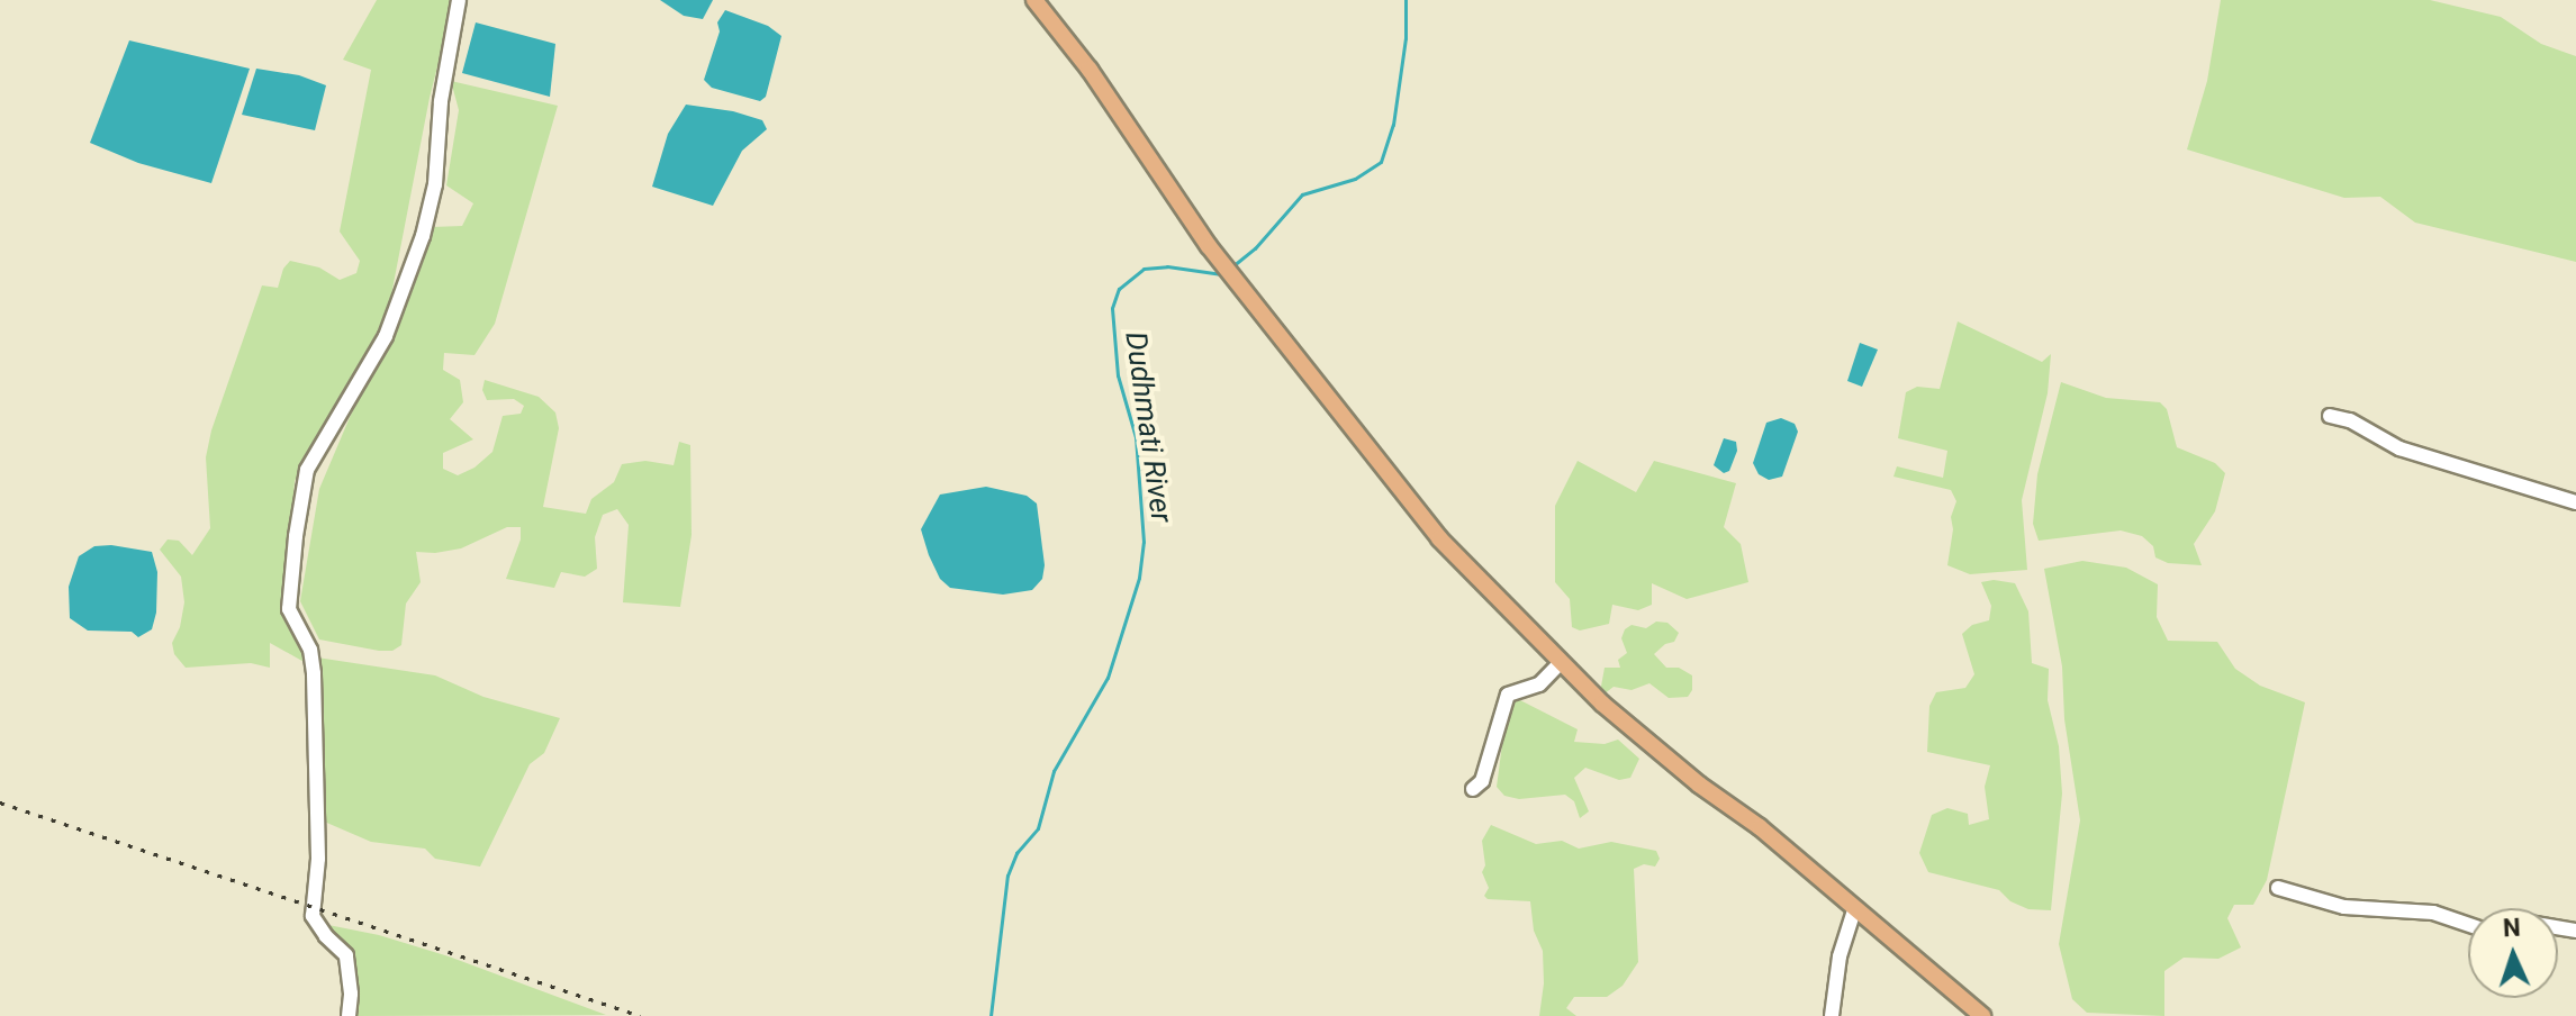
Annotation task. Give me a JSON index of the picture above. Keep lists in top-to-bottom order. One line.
{"water":["Dudhmati River"],"north":"top"}
